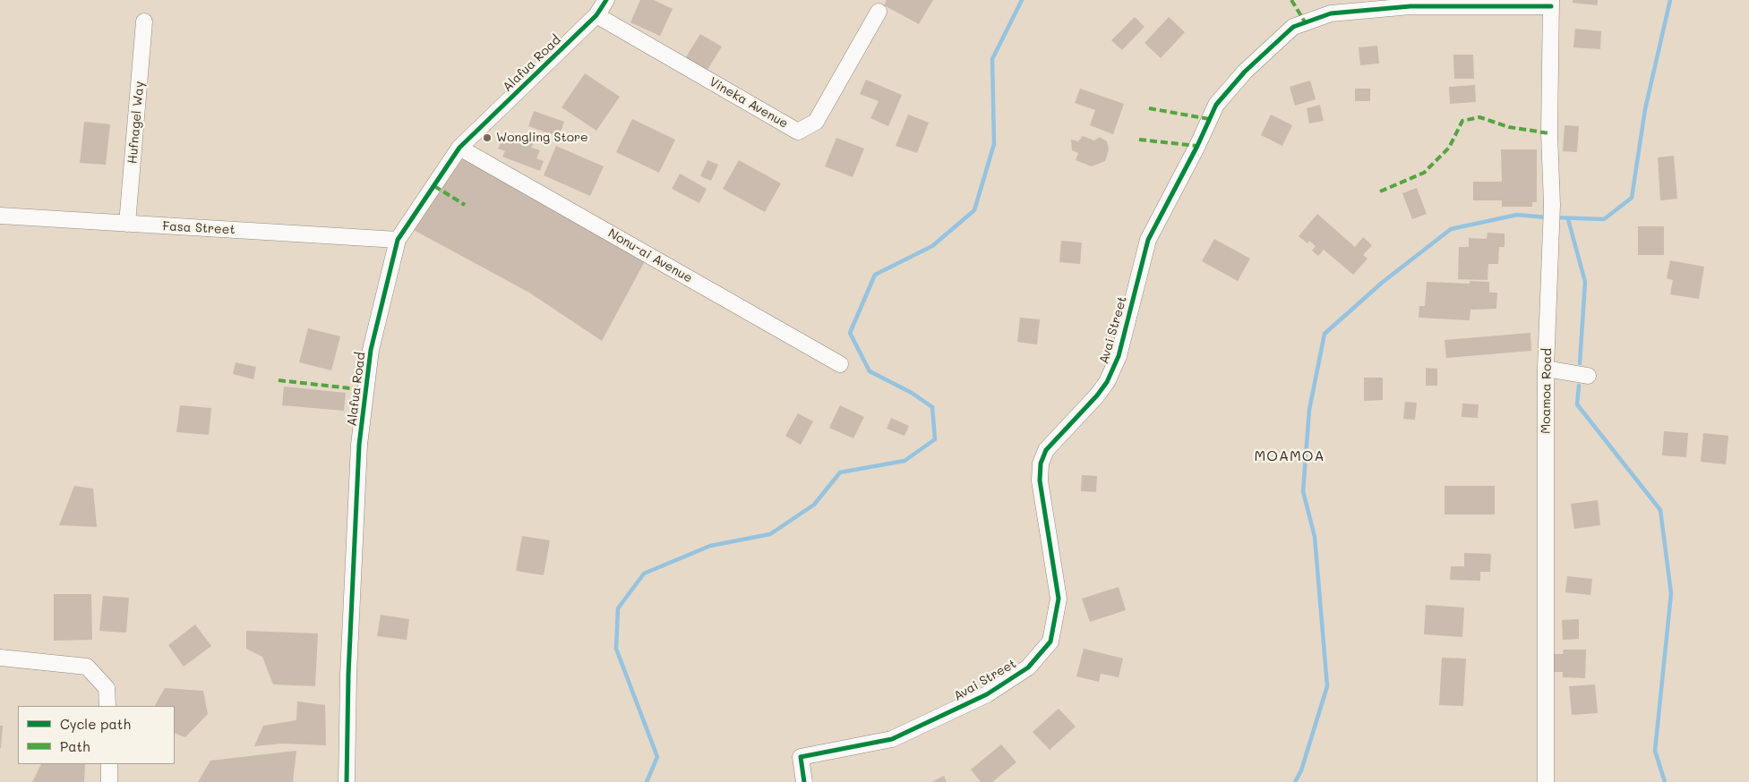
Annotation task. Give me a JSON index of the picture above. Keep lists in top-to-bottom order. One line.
{"streets":{"street":["Alafua Road","Vineka Avenue","Hufnagel Way","Fasa Street","Nonu-ai Avenue","Avai Street","Moamoa Road"]},"crossings":[["Alafua Road","Vineka Avenue"],["Alafua Road","Fasa Street"],["Alafua Road","Nonu-ai Avenue"],["Hufnagel Way","Fasa Street"],["Avai Street","Moamoa Road"]],"districts":["MOAMOA"],"places":["Wongling Store"],"legend":["Cycle path","Path"]}
